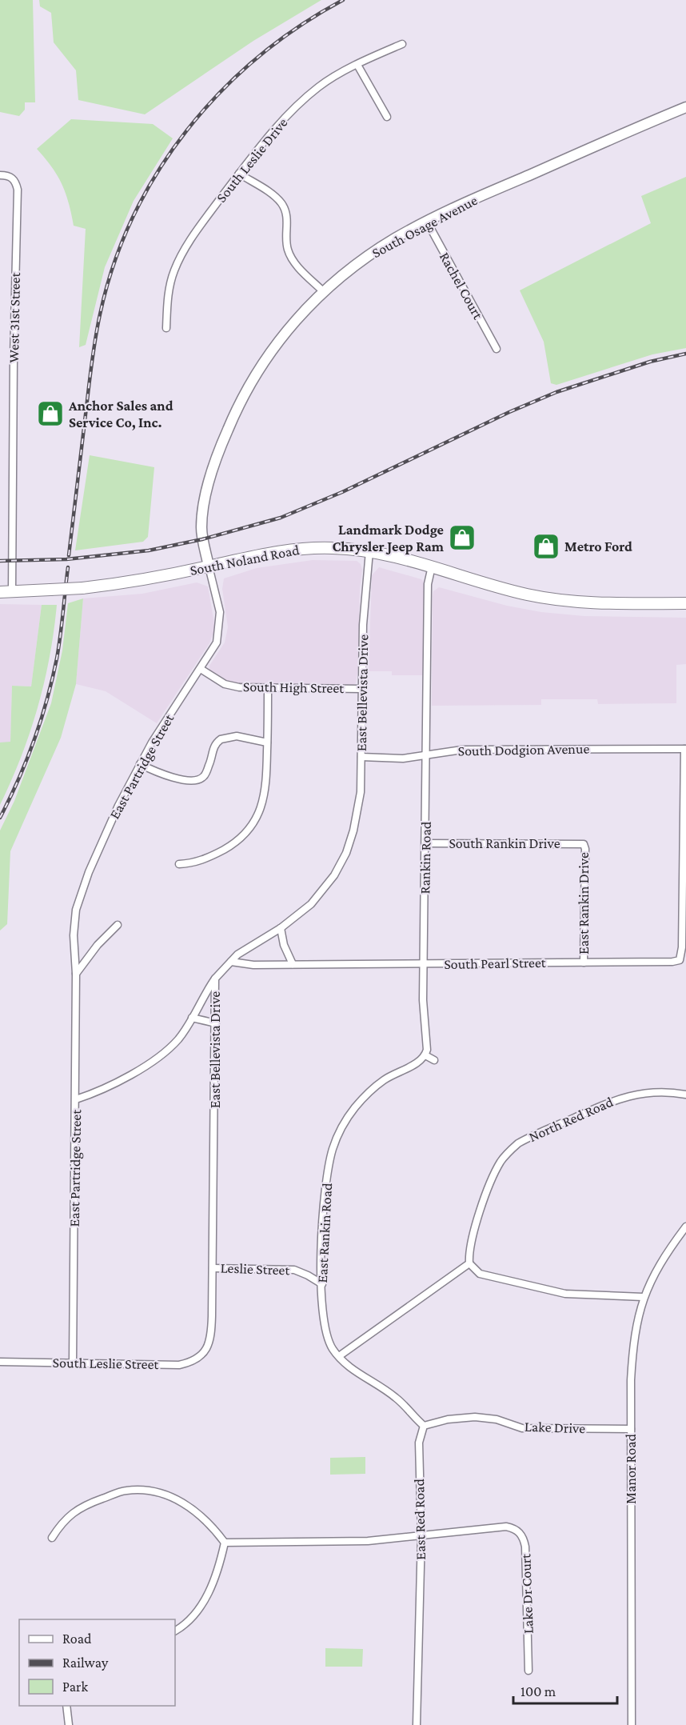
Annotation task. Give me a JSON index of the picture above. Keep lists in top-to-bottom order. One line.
{"streets":{"main road":["South Noland Road"],"street":["South Leslie Drive","South Osage Avenue","Rachel Court","West 31st Street","South High Street","East Bellevista Drive","South Dodgion Avenue","East Partridge Street","South Rankin Drive","Rankin Road","East Rankin Drive","South Pearl Street","North Red Road","East Rankin Road","Leslie Street","South Leslie Street","Lake Drive","Manor Road","East Red Road","Lake Dr Court"]},"crossings":[["South Osage Avenue","Rachel Court"],["South Osage Avenue","South Noland Road"],["South Osage Avenue","East Partridge Street"],["West 31st Street","South Noland Road"],["South Noland Road","East Bellevista Drive"],["South Noland Road","East Partridge Street"],["South Noland Road","Rankin Road"],["South High Street","East Bellevista Drive"],["South High Street","East Partridge Street"],["East Bellevista Drive","South Dodgion Avenue"],["East Bellevista Drive","South Pearl Street"],["East Bellevista Drive","Leslie Street"],["East Bellevista Drive","South Leslie Street"],["South Dodgion Avenue","Rankin Road"],["East Partridge Street","South Leslie Street"],["South Rankin Drive","Rankin Road"],["South Rankin Drive","East Rankin Drive"],["Rankin Road","South Pearl Street"],["Rankin Road","East Rankin Road"],["East Rankin Drive","South Pearl Street"],["East Rankin Road","Leslie Street"],["Lake Drive","Manor Road"],["Lake Drive","East Red Road"],["East Red Road","Lake Dr Court"]],"places":{"shop":["Anchor Sales and Service Co, Inc.","Landmark Dodge Chrysler Jeep Ram","Metro Ford"]},"legend":["Road","Railway","Park"],"scale_bar":"100 m"}
